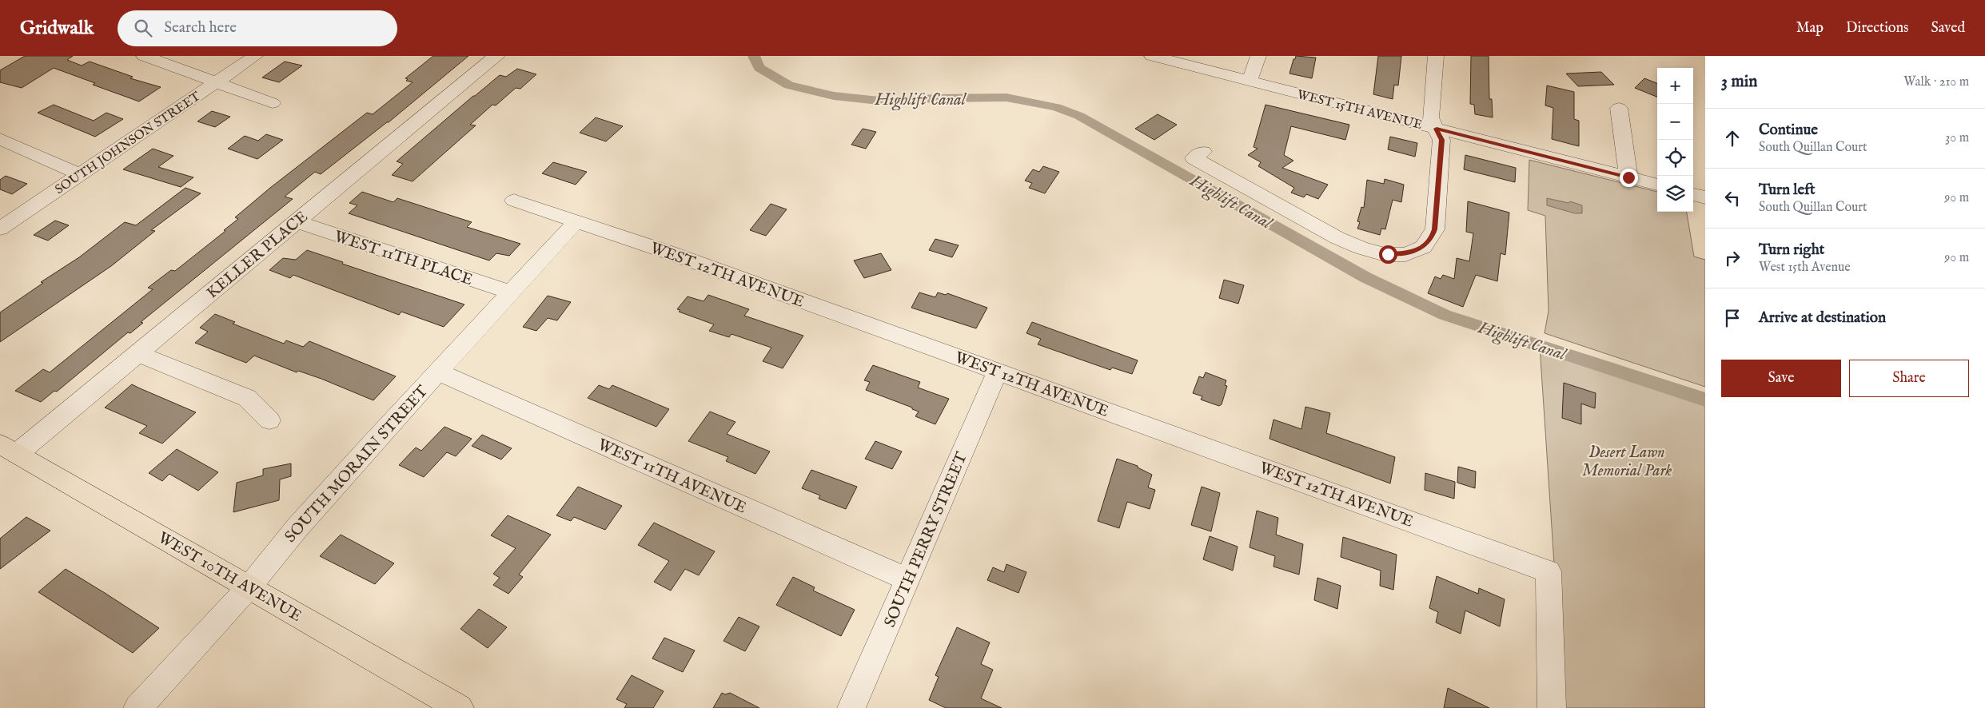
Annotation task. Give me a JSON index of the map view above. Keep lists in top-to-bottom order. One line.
{"streets":{"main road":["WEST 10TH AVENUE"],"street":["WEST 15TH AVENUE","SOUTH JOHNSON STREET","KELLER PLACE","WEST 11TH PLACE","WEST 12TH AVENUE","SOUTH MORAIN STREET","WEST 11TH AVENUE","SOUTH PERRY STREET"]},"crossings":[["KELLER PLACE","WEST 11TH PLACE"],["KELLER PLACE","WEST 10TH AVENUE"],["WEST 11TH PLACE","SOUTH MORAIN STREET"],["WEST 12TH AVENUE","SOUTH MORAIN STREET"],["WEST 12TH AVENUE","SOUTH PERRY STREET"],["SOUTH MORAIN STREET","WEST 11TH AVENUE"],["SOUTH MORAIN STREET","WEST 10TH AVENUE"],["WEST 11TH AVENUE","SOUTH PERRY STREET"]],"water":["Highlift Canal"],"parks":["Desert Lawn Memorial Park"],"page":{"header":"Gridwalk","search":"Search here","nav":["Map","Directions","Saved"],"heading":["3 min","Walk · 210 m"],"map_buttons":["+","−"],"list":[["Continue","South Quillan Court","30 m"],["Turn left","South Quillan Court","90 m"],["Turn right","West 15th Avenue","90 m"],"Arrive at destination"],"buttons":["Save","Share"]}}
